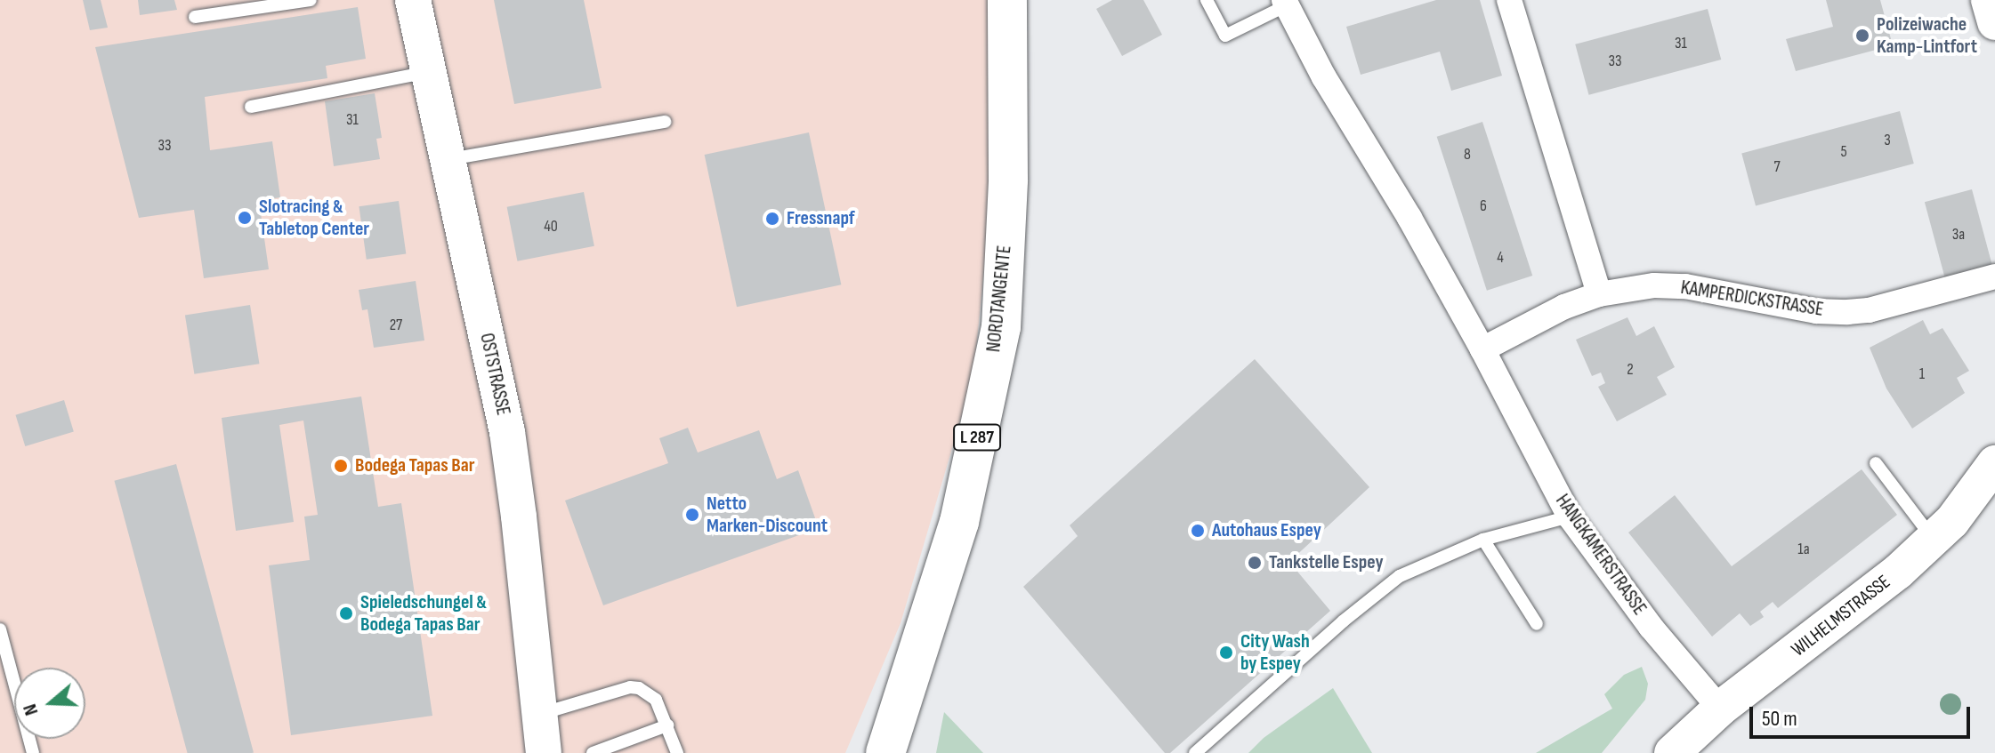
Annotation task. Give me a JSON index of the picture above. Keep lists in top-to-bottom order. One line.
{"streets":{"main road":["NORDTANGENTE","L 287"],"street":["KAMPERDICKSTRASSE","OSTSTRASSE","HANGKAMERSTRASSE","WILHELMSTRASSE"]},"crossings":[["HANGKAMERSTRASSE","WILHELMSTRASSE"]],"places":["Polizeiwache Kamp-Lintfort","Slotracing & Tabletop Center","Fressnapf","Bodega Tapas Bar","Netto Marken-Discount","Autohaus Espey","Tankstelle Espey","Spieledschungel & Bodega Tapas Bar","City Wash by Espey"],"house_numbers":["31","33","31","3","33","5","8","7","6","40","3a","4","27","2","1","1a"],"scale_bar":"50 m","north":"left"}
